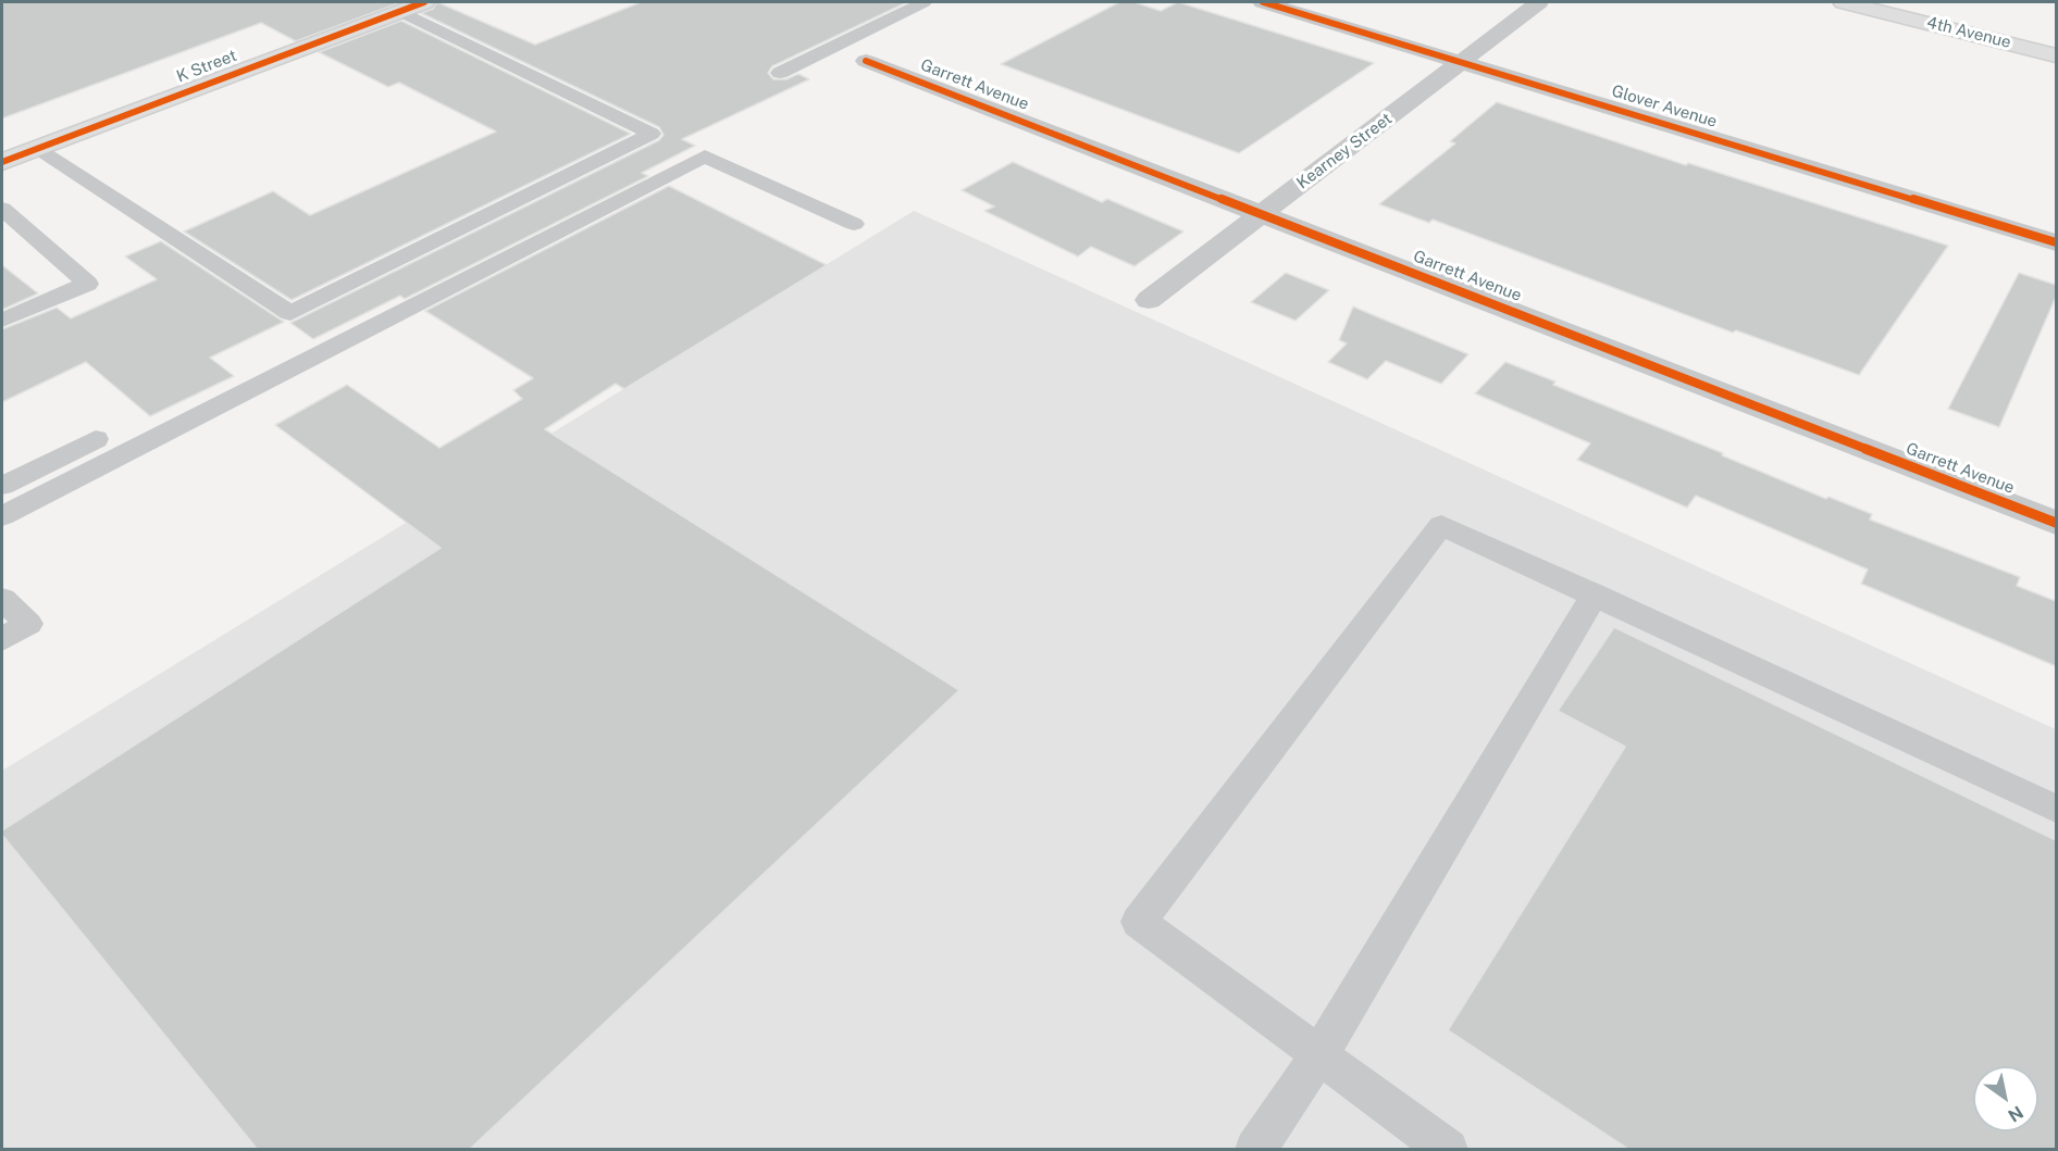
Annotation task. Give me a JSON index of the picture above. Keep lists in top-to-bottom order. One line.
{"streets":{"street":["4th Avenue","K Street","Garrett Avenue","Glover Avenue","Kearney Street"]},"crossings":[["Garrett Avenue","Kearney Street"],["Glover Avenue","Kearney Street"]],"north":"bottom right"}
